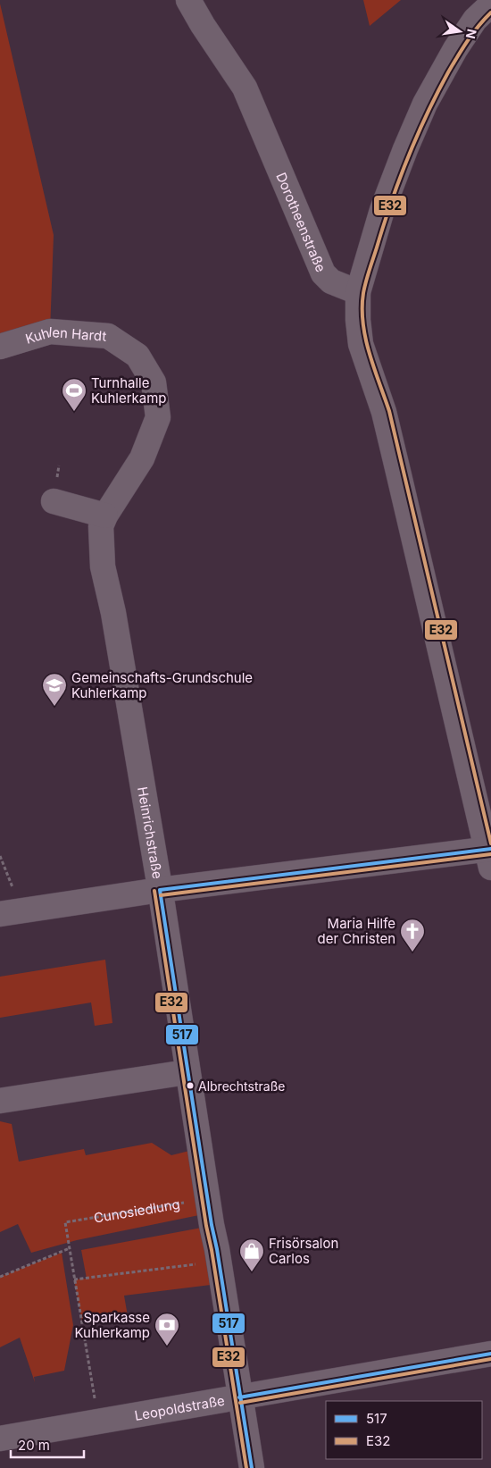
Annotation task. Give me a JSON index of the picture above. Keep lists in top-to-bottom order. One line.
{"streets":{"street":["Dorotheenstraße","Kuhlen Hardt","Heinrichstraße","Leopoldstraße"],"path":["Cunosiedlung"]},"crossings":[["Kuhlen Hardt","Heinrichstraße"],["Heinrichstraße","Leopoldstraße"],["Cunosiedlung","Leopoldstraße"]],"places":{"sports":["Turnhalle Kuhlerkamp"],"school or university":["Gemeinschafts-Grundschule Kuhlerkamp"],"church":["Maria Hilfe der Christen"],"other":["Albrechtstraße"],"shop":["Frisörsalon Carlos"],"bank":["Sparkasse Kuhlerkamp"]},"lines":["transit line E32","transit line 517"],"legend":["517","E32"],"scale_bar":"20 m","north":"right"}
